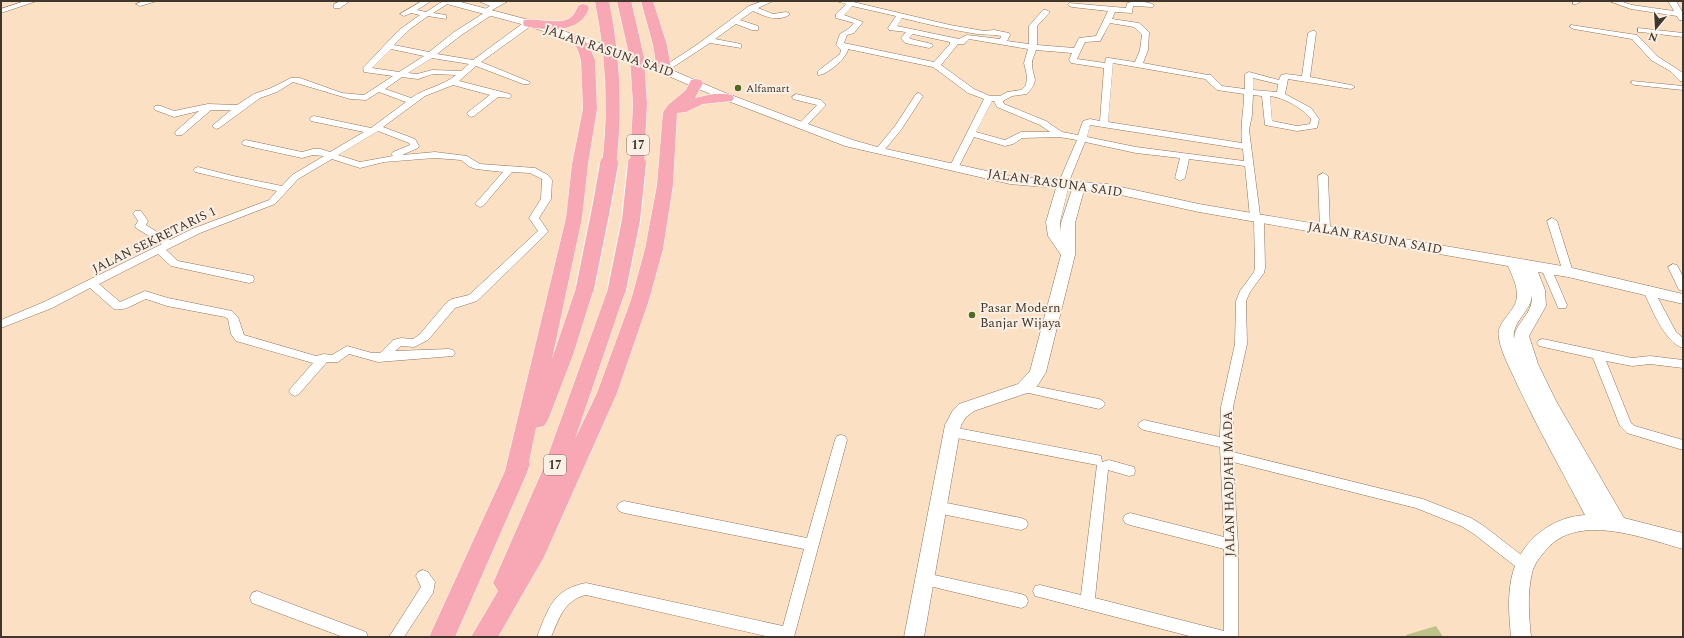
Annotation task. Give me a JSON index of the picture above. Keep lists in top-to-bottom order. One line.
{"streets":{"highway":["17"],"street":["JALAN RASUNA SAID","JALAN SEKRETARIS 1","JALAN HADJAH MADA"]},"crossings":[["JALAN RASUNA SAID","JALAN SEKRETARIS 1"],["JALAN RASUNA SAID","JALAN HADJAH MADA"]],"places":["Alfamart","Pasar Modern Banjar Wijaya"],"north":"bottom"}
